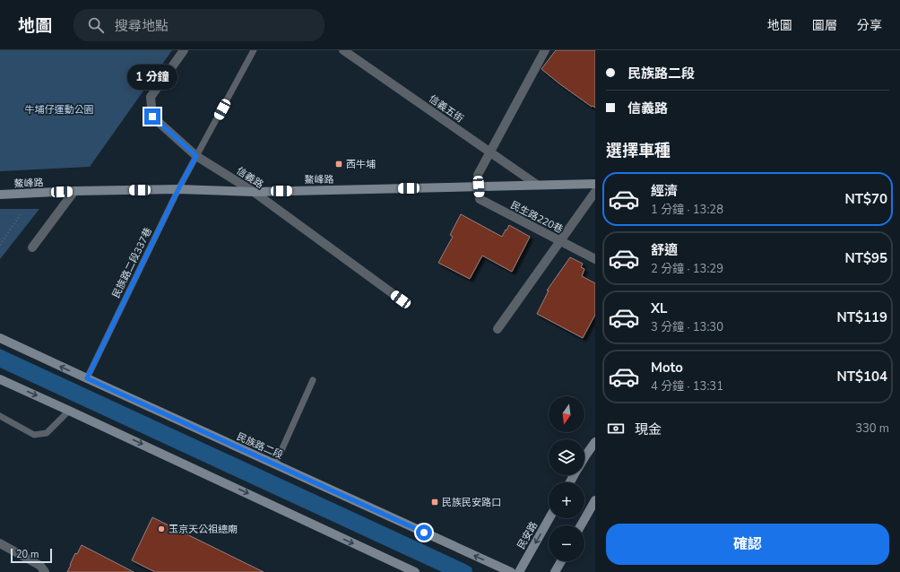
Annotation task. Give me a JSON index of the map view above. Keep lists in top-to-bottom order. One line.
{"streets":{"street":["信義五街","信義路","鰲峰路","民生路220巷","民族路二段","民安路"],"lane":["民族路二段337巷"]},"crossings":[["信義五街","鰲峰路"],["信義路","鰲峰路"],["信義路","民族路二段337巷"],["鰲峰路","民生路220巷"],["鰲峰路","民族路二段337巷"],["民族路二段337巷","民族路二段"]],"one_way":["民安路"],"parks":["牛埔仔運動公園"],"places":{"transit":["西牛埔","民族民安路口"],"other":["玉京天公祖總廟"]},"scale_bar":"20 m","north":"bottom","page":{"header":"地圖","search":"搜尋地點","nav":["地圖","圖層","分享"],"banner":["民族路二段","信義路"],"bubble":"1 分鐘","heading":"選擇車種","list":[{"name":"經濟","note":"1 分鐘 · 13:28","value":"NT$70"},{"name":"舒適","note":"2 分鐘 · 13:29","value":"NT$95"},{"name":"XL","note":"3 分鐘 · 13:30","value":"NT$119"},{"name":"Moto","note":"4 分鐘 · 13:31","value":"NT$104"}],"map_buttons":["+","−"],"pay":["現金","330 m"],"buttons":"確認","scale":"20 m"}}
